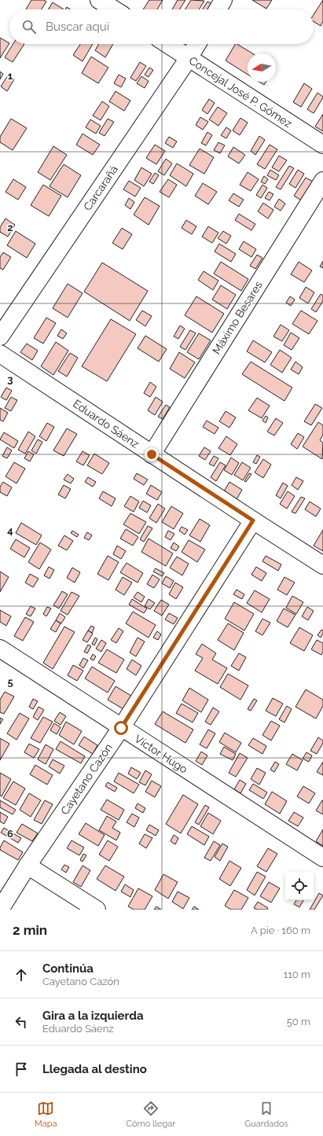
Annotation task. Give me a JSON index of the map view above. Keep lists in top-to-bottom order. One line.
{"streets":{"street":["Concejal José P. Gómez","Carcarañá","Máximo Besares","Eduardo Sáenz","Víctor Hugo","Cayetano Cazón"]},"crossings":[["Concejal José P. Gómez","Carcarañá"],["Máximo Besares","Eduardo Sáenz"],["Eduardo Sáenz","Cayetano Cazón"],["Víctor Hugo","Cayetano Cazón"]],"north":"left","page":{"search":"Buscar aquí","heading":["2 min","A pie · 160 m"],"list":[["Continúa","Cayetano Cazón","110 m"],["Gira a la izquierda","Eduardo Sáenz","50 m"],"Llegada al destino"],"nav":["Mapa","Cómo llegar","Guardados"]},"grid":{"rows":["1","2","3","4","5","6"]}}
